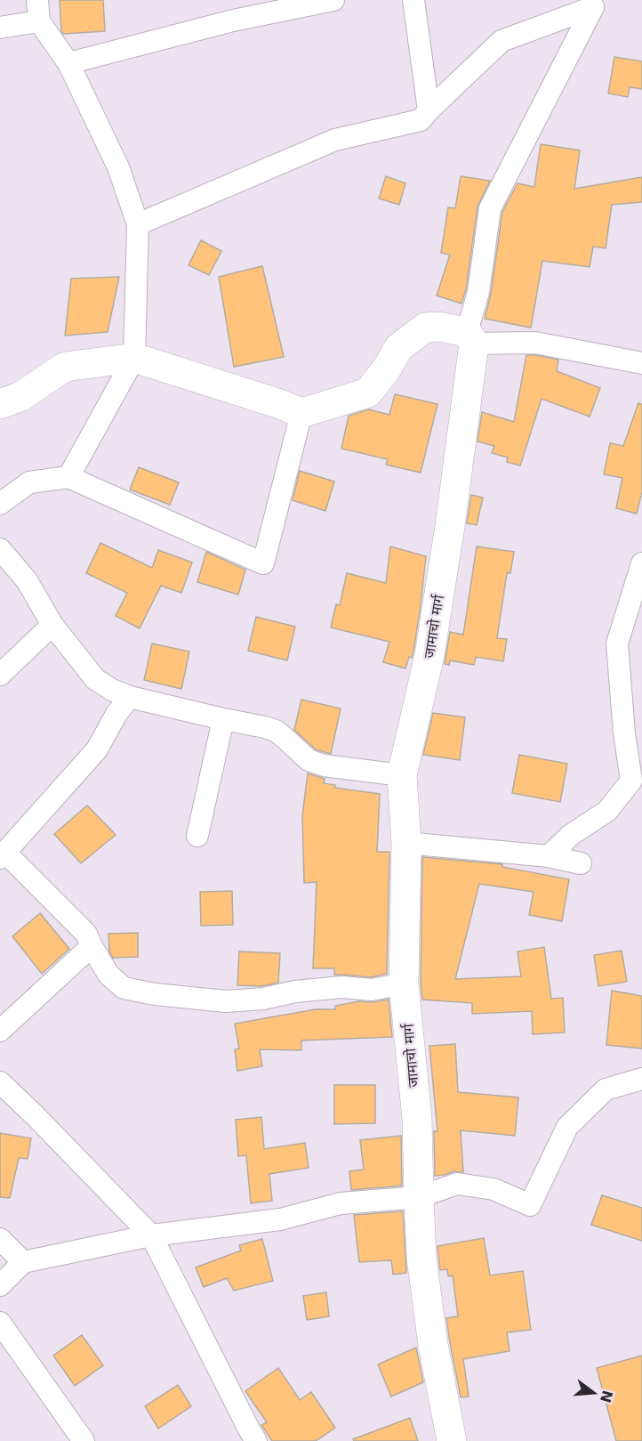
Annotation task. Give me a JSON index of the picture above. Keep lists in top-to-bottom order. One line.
{"streets":{"street":["जामाचो मार्ग"]},"north":"right"}
